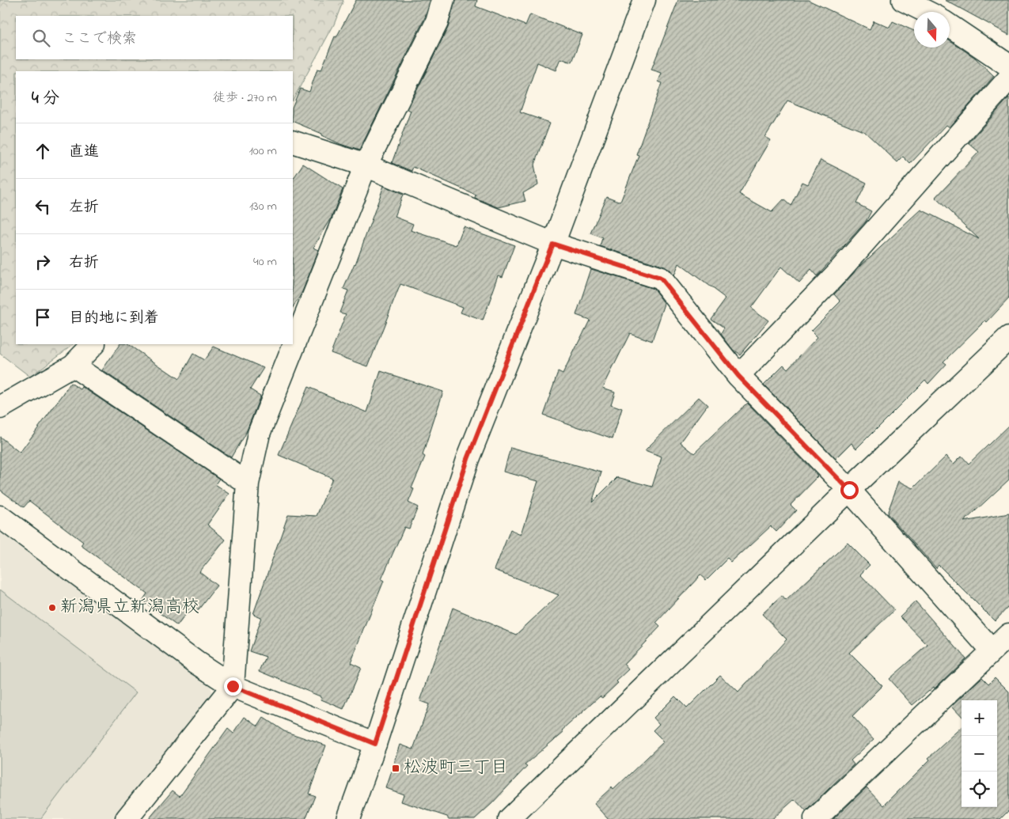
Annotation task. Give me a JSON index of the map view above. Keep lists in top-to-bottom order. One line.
{"places":{"other":["新潟県立新潟高校"],"transit":["松波町三丁目"]},"north":"bottom","page":{"search":"ここで検索","heading":["4 分","徒歩 · 270 m"],"list":[["直進","100 m"],["左折","130 m"],["右折","40 m"],"目的地に到着"],"map_buttons":["+","−"]}}
